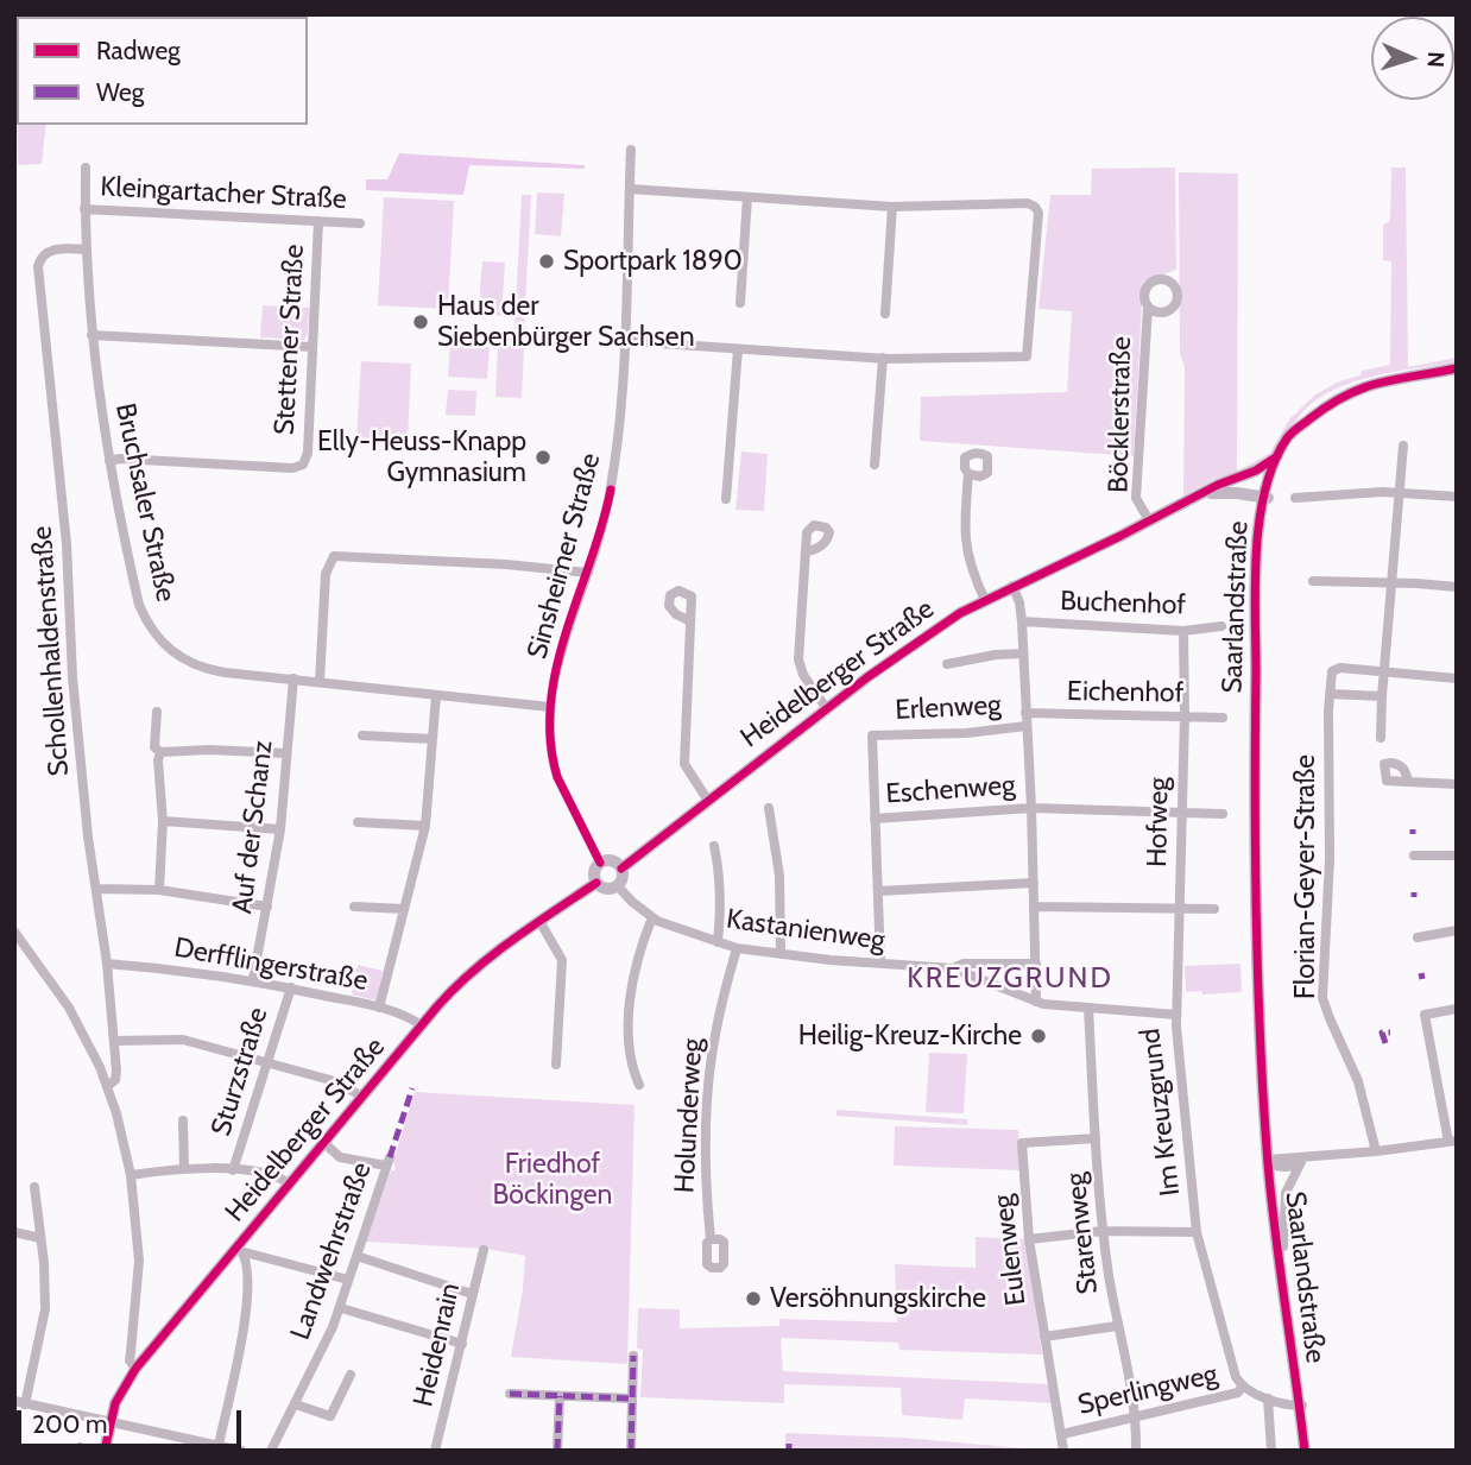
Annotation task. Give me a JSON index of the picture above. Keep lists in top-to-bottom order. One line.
{"streets":{"main road":["Saarlandstraße","Heidelberger Straße"],"street":["Kleingartacher Straße","Stettener Straße","Böcklerstraße","Bruchsaler Straße","Sinsheimer Straße","Buchenhof","Schollenhaldenstraße","Eichenhof","Erlenweg","Eschenweg","Hofweg","Auf der Schanz","Florian-Geyer-Straße","Kastanienweg","Derfflingerstraße","Sturzstraße","Im Kreuzgrund","Holunderweg","Starenweg","Eulenweg","Landwehrstraße","Heidenrain","Sperlingweg"]},"crossings":[["Kleingartacher Straße","Stettener Straße"],["Kleingartacher Straße","Bruchsaler Straße"],["Stettener Straße","Bruchsaler Straße"],["Böcklerstraße","Heidelberger Straße"],["Bruchsaler Straße","Sinsheimer Straße"],["Bruchsaler Straße","Schollenhaldenstraße"],["Bruchsaler Straße","Auf der Schanz"],["Sinsheimer Straße","Heidelberger Straße"],["Sinsheimer Straße","Kastanienweg"],["Buchenhof","Hofweg"],["Saarlandstraße","Heidelberger Straße"],["Schollenhaldenstraße","Derfflingerstraße"],["Heidelberger Straße","Kastanienweg"],["Heidelberger Straße","Derfflingerstraße"],["Heidelberger Straße","Landwehrstraße"],["Eichenhof","Hofweg"],["Erlenweg","Eschenweg"],["Eschenweg","Hofweg"],["Hofweg","Im Kreuzgrund"],["Auf der Schanz","Derfflingerstraße"],["Kastanienweg","Im Kreuzgrund"],["Kastanienweg","Holunderweg"],["Derfflingerstraße","Sturzstraße"],["Im Kreuzgrund","Starenweg"],["Im Kreuzgrund","Sperlingweg"],["Starenweg","Eulenweg"],["Starenweg","Sperlingweg"],["Eulenweg","Sperlingweg"]],"districts":["KREUZGRUND"],"parks":["Friedhof Böckingen"],"places":["Sportpark 1890","Haus der Siebenbürger Sachsen","Elly-Heuss-Knapp Gymnasium","Heilig-Kreuz-Kirche","Versöhnungskirche"],"legend":["Radweg","Weg"],"scale_bar":"200 m","north":"right"}
